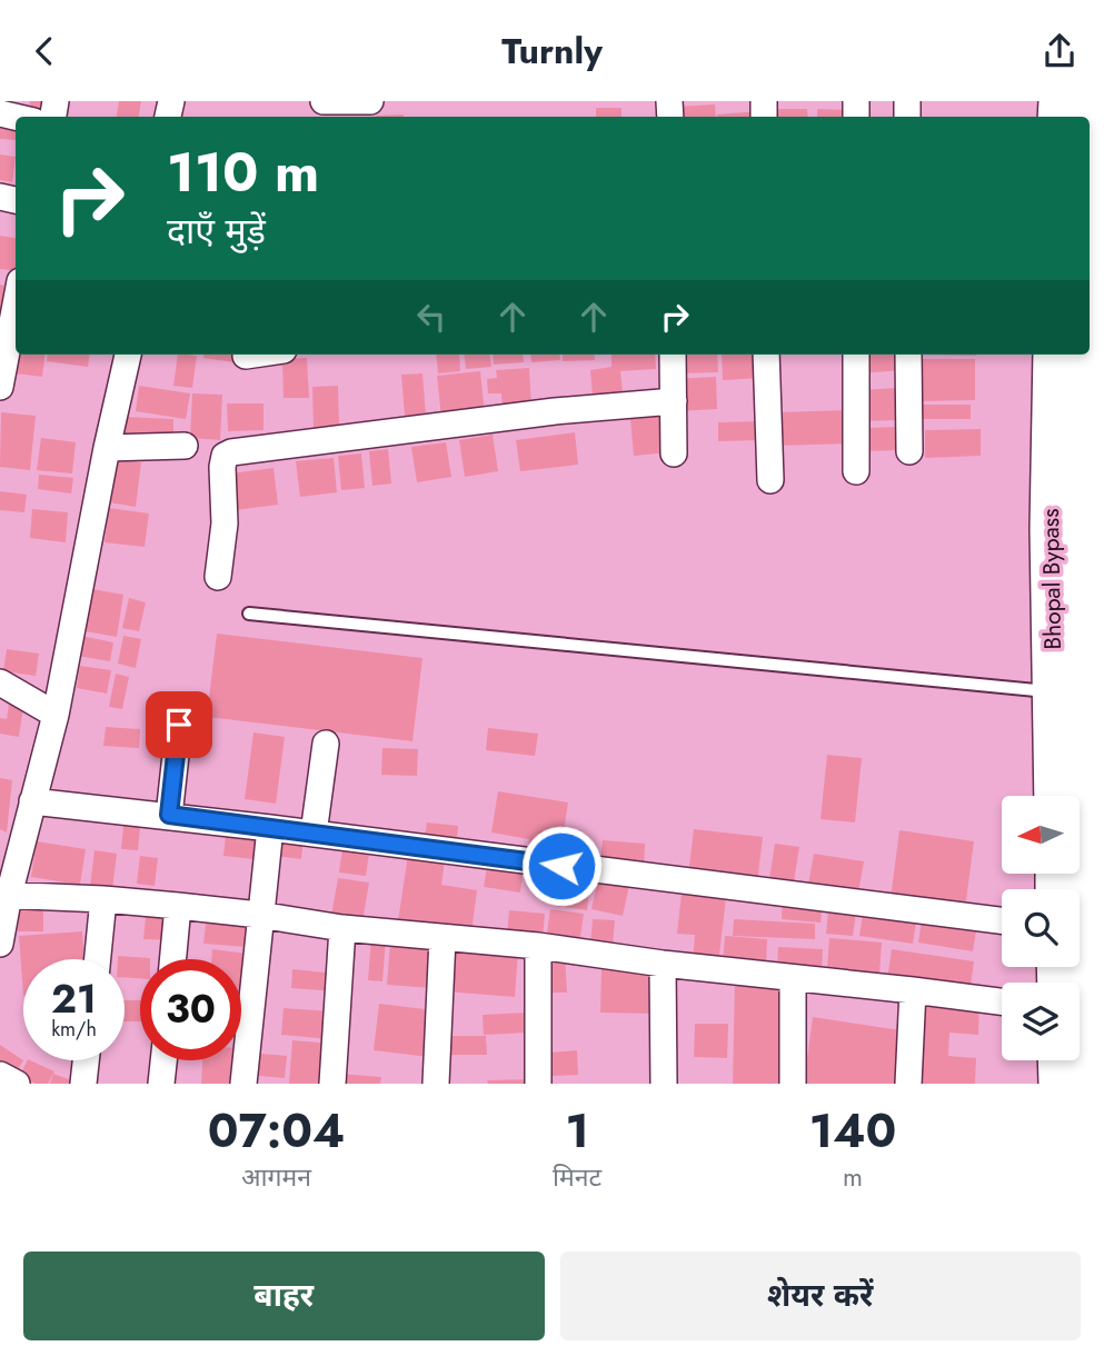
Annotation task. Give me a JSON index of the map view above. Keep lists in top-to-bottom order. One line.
{"streets":{"main road":["Bhopal Bypass"]},"north":"left","page":{"header":"Turnly","turn":["110 m","दाएँ मुड़ें"],"speed":"21 km/h","limit":"30","eta":["07:04","आगमन","1","मिनट","140","m"],"buttons":["बाहर","शेयर करें"]}}
